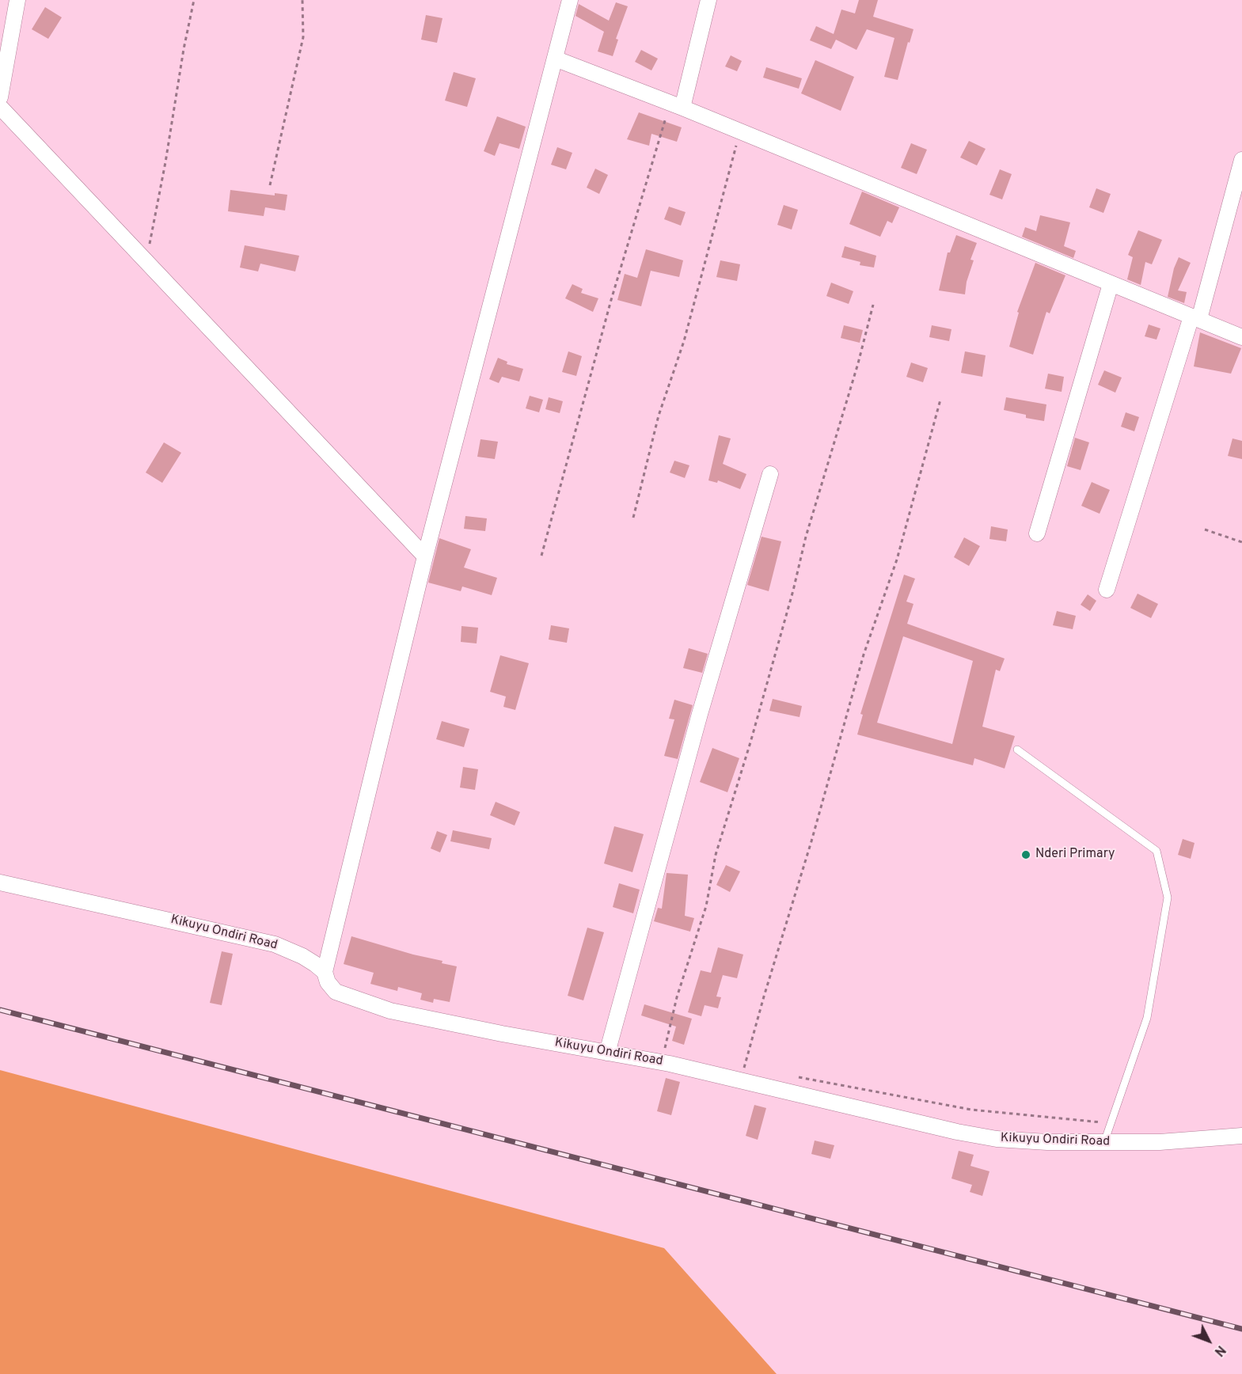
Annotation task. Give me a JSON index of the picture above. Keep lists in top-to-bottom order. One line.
{"streets":{"street":["Kikuyu Ondiri Road"]},"places":["Nderi Primary"],"north":"bottom right"}
